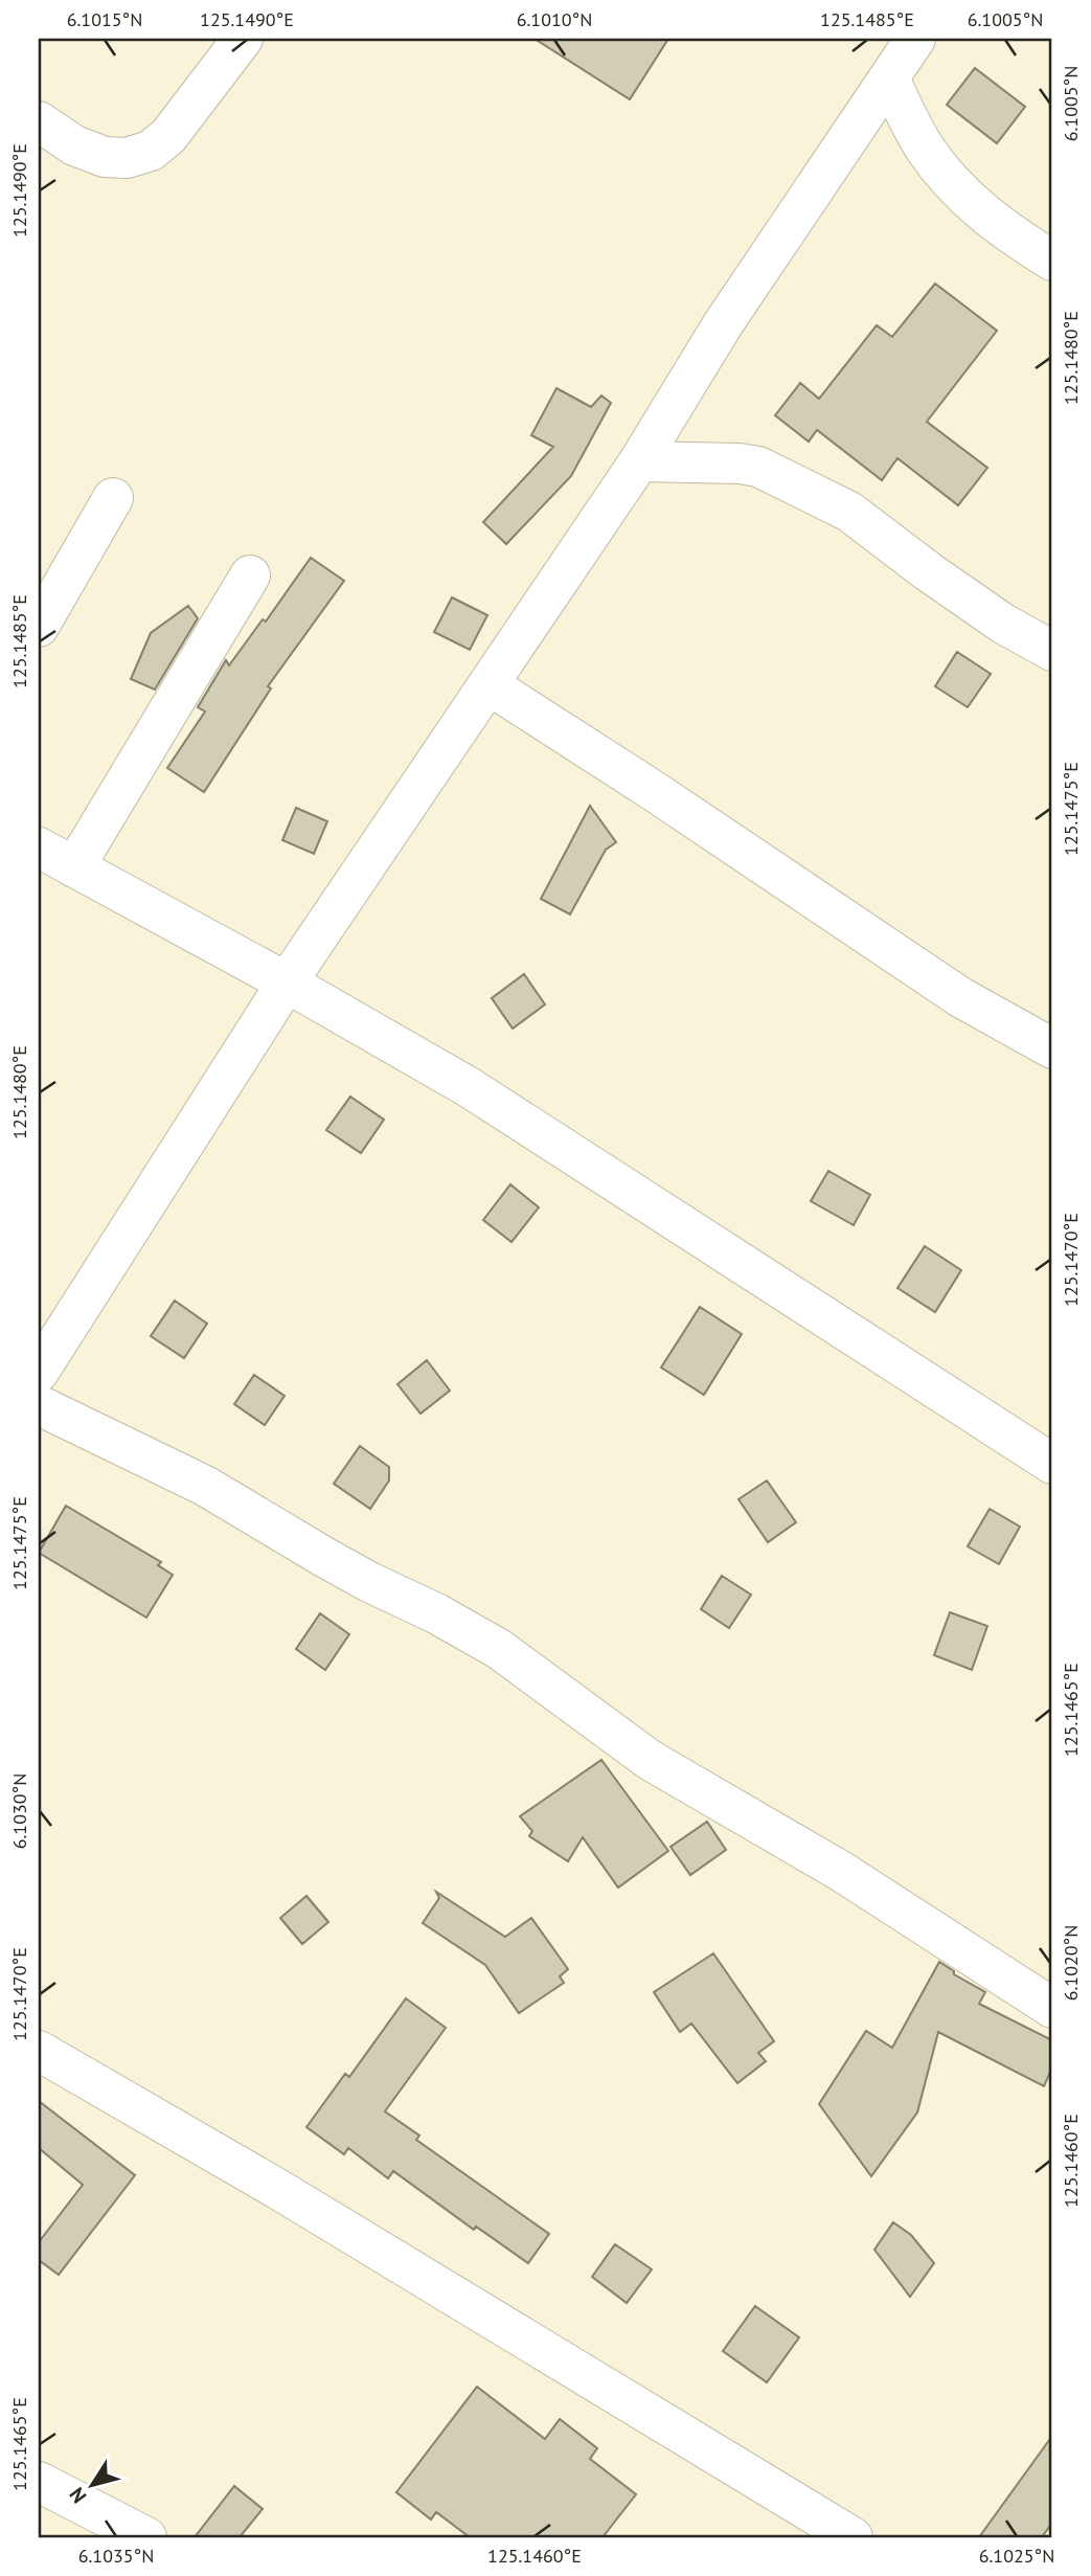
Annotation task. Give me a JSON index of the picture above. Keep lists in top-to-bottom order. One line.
{"north":"bottom left","coordinates":["6.1015°N","125.1490°E","6.1010°N","125.1485°E","6.1005°N","125.1480°E","125.1475°E","125.1470°E","125.1465°E","6.1030°N","6.1020°N","125.1460°E","6.1035°N","6.1025°N"]}
